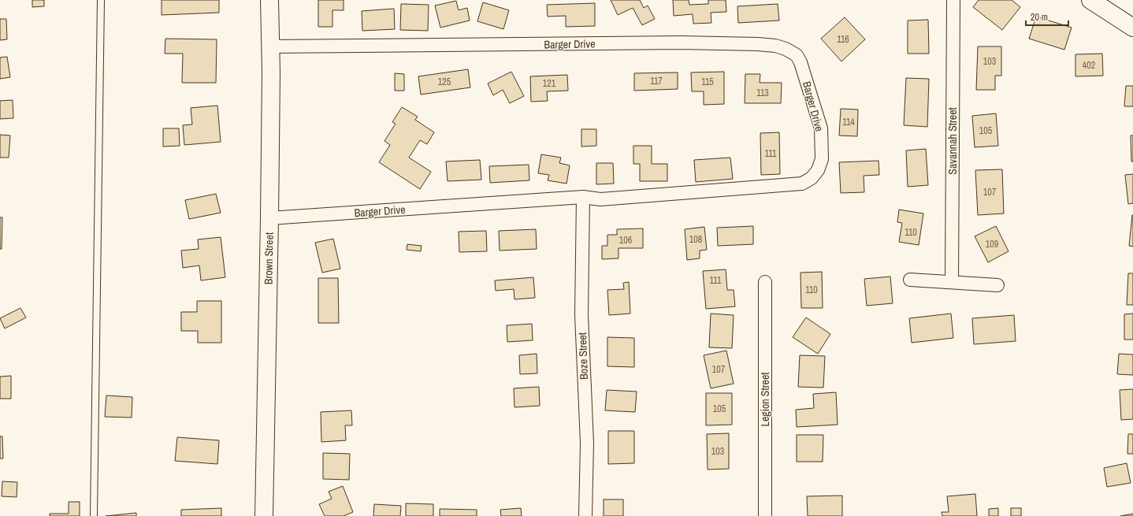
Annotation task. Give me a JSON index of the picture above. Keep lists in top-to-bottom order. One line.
{"streets":{"main road":["Brown Street"],"street":["Barger Drive","Savannah Street","Boze Street","Legion Street"]},"crossings":[["Barger Drive","Brown Street"],["Barger Drive","Boze Street"]],"house_numbers":["116","103","402","117","125","115","121","113","114","105","111","107","110","108","106","109","111","110","107","105","103"],"scale_bar":"20 m"}
